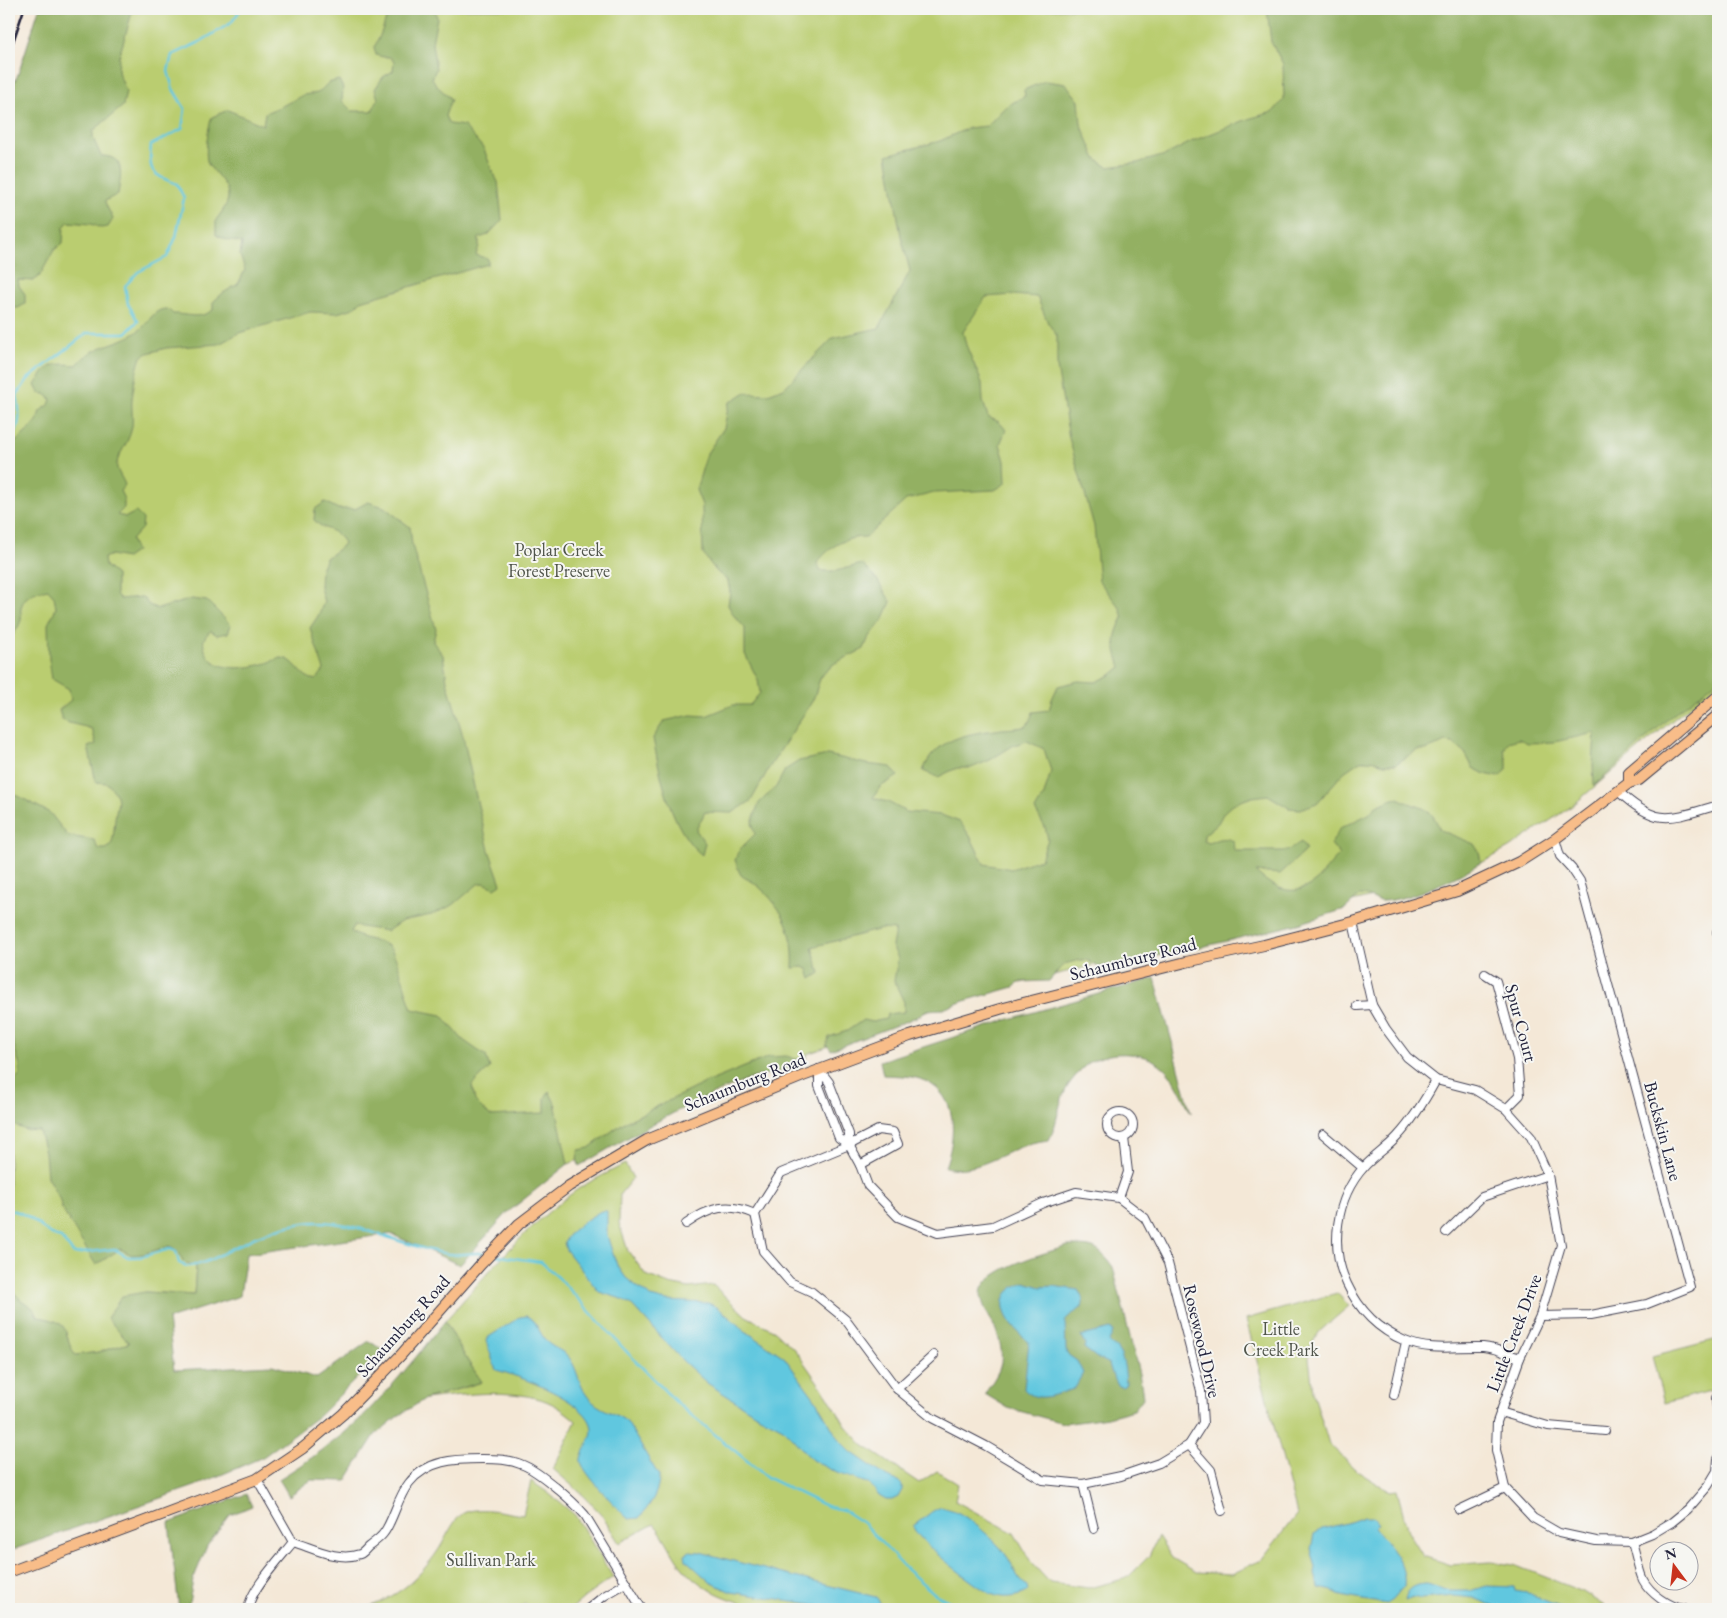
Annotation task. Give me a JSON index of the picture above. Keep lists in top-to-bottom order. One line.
{"streets":{"main road":["Schaumburg Road"],"street":["Spur Court","Buckskin Lane","Little Creek Drive","Rosewood Drive"]},"crossings":[["Schaumburg Road","Buckskin Lane"],["Schaumburg Road","Little Creek Drive"],["Schaumburg Road","Rosewood Drive"],["Spur Court","Little Creek Drive"],["Buckskin Lane","Little Creek Drive"]],"parks":["Poplar Creek Forest Preserve","Little Creek Park","Sullivan Park"],"north":"top"}
